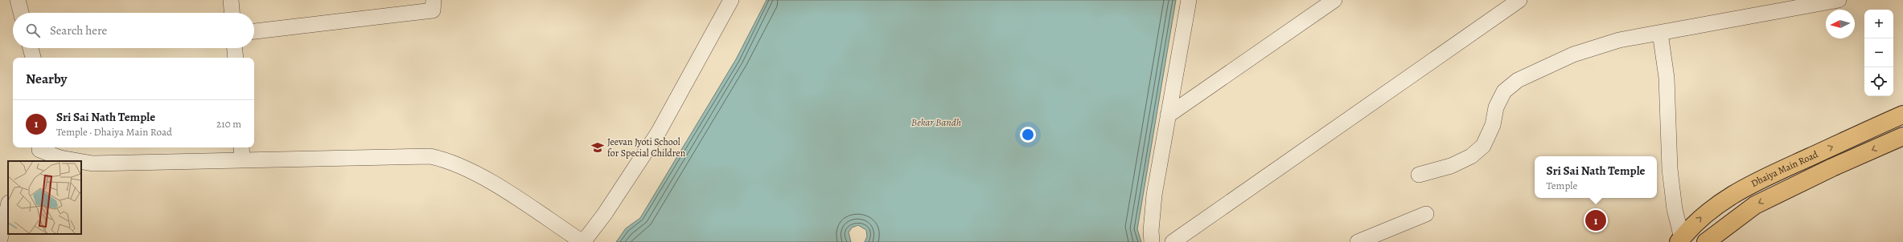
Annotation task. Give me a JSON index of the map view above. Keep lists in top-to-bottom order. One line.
{"streets":{"highway":["Dhaiya Main Road"]},"water":["Bekar Bandh"],"places":{"school or university":["Jeevan Jyoti School for Special Children"]},"north":"left","page":{"map_buttons":["+","−"],"search":"Search here","heading":"Nearby","list":[{"mark":"1","name":"Sri Sai Nath Temple","note":"Temple · Dhaiya Main Road","value":"210 m"}],"popup":["Sri Sai Nath Temple","Temple"],"pins":"1"}}
